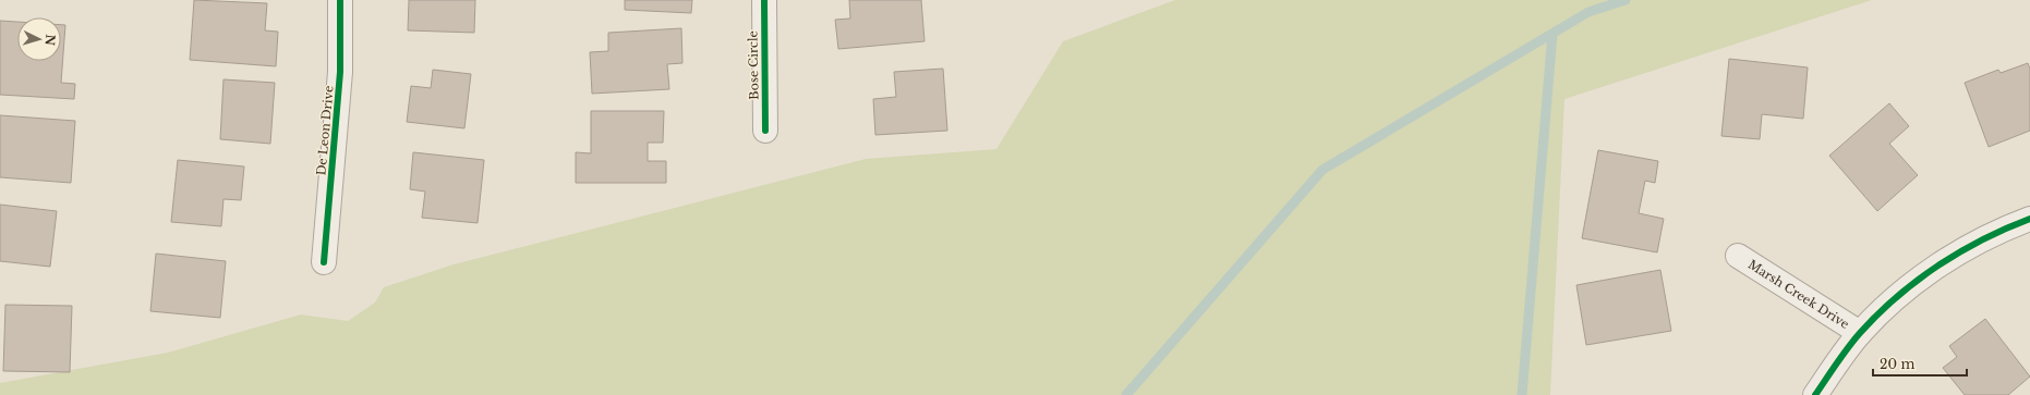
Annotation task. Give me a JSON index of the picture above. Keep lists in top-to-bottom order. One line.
{"streets":{"street":["Bose Circle","De Leon Drive","Marsh Creek Drive"]},"scale_bar":"20 m","north":"right"}
